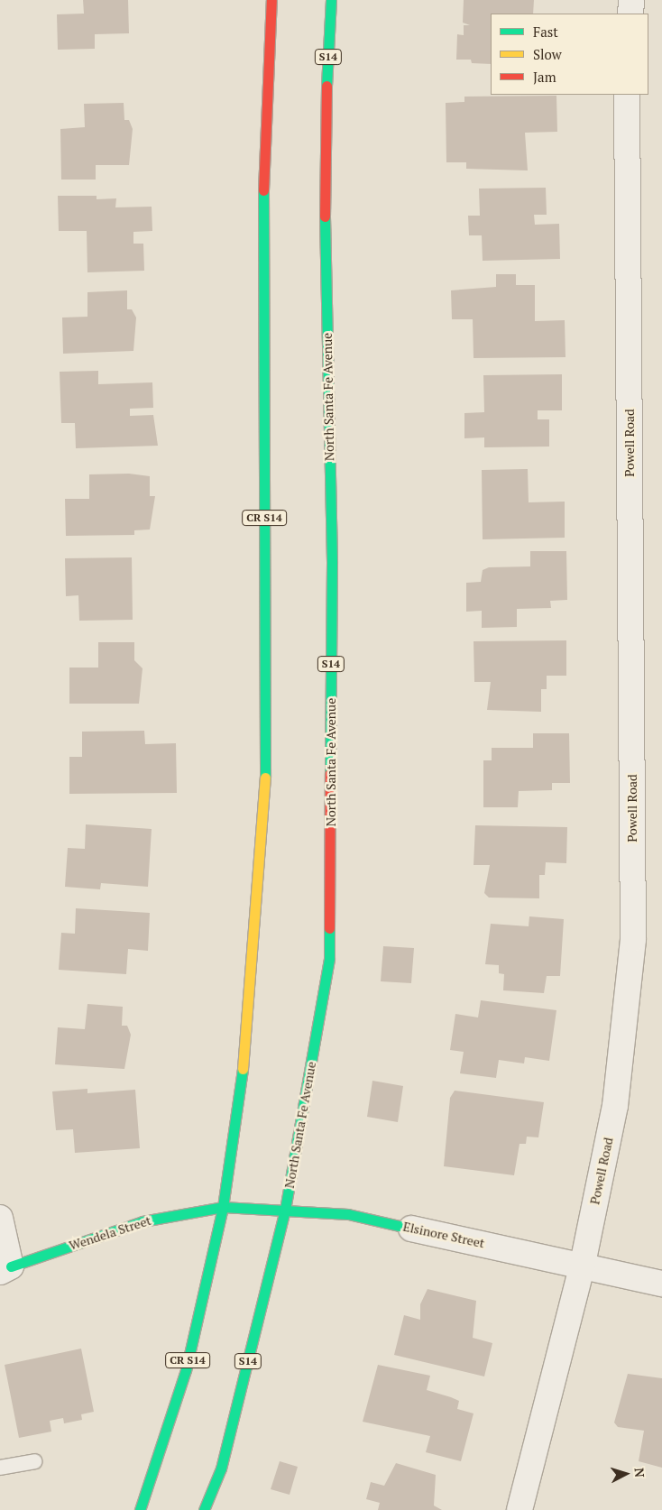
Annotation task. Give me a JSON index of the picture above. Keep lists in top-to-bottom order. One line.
{"streets":{"main road":["S14","North Santa Fe Avenue","CR S14","Wendela Street","Elsinore Street"],"street":["Powell Road"]},"crossings":[["North Santa Fe Avenue","Elsinore Street"],["Powell Road","Elsinore Street"],["CR S14","Wendela Street"],["CR S14","Elsinore Street"],["Wendela Street","Elsinore Street"]],"legend":["Fast","Slow","Jam"],"north":"right"}
